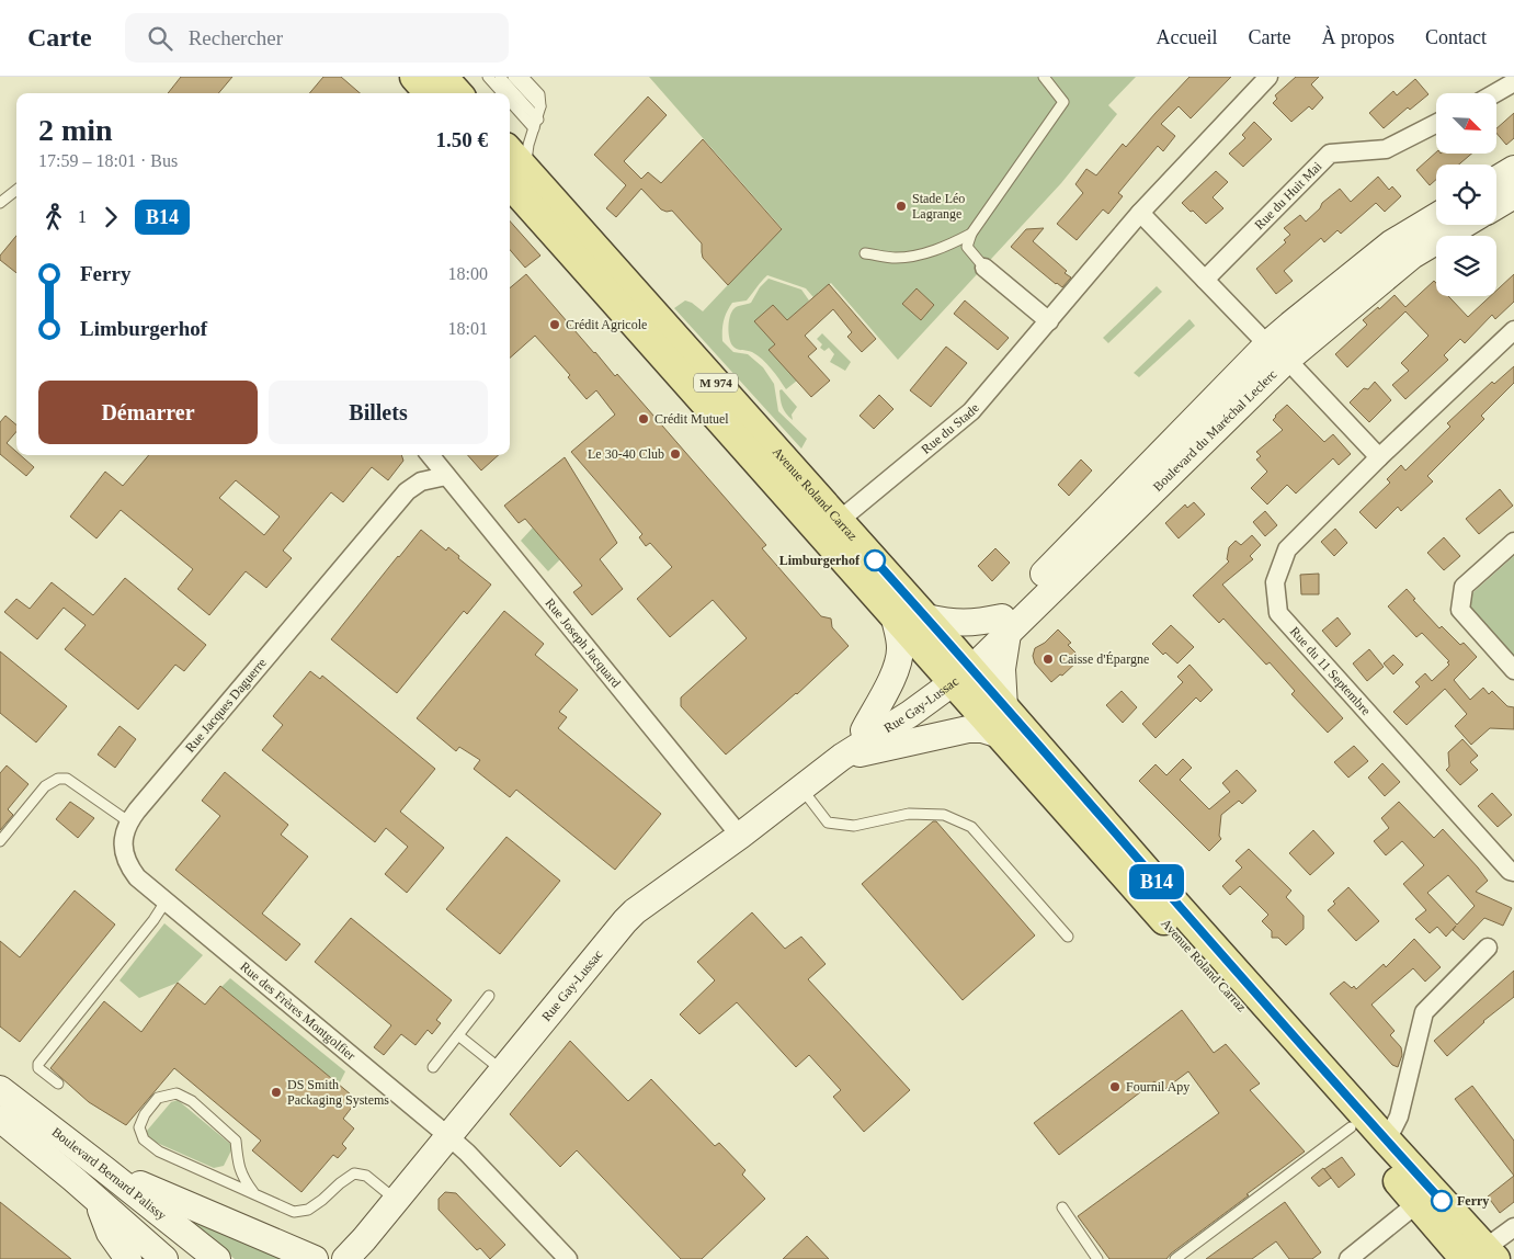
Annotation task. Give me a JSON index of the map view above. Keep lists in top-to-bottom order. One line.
{"streets":{"main road":["M 974","Boulevard du Maréchal Leclerc","Avenue Roland Carraz","Rue Gay-Lussac","Boulevard Bernard Palissy"],"street":["Rue du Huit Mai","Rue du Stade","Rue Joseph Jacquard","Rue du 11 Septembre","Rue Jacques Daguerre","Rue des Frères Montgolfier"]},"crossings":[["Rue du Stade","Avenue Roland Carraz"],["Boulevard du Maréchal Leclerc","Avenue Roland Carraz"],["Boulevard du Maréchal Leclerc","Rue Gay-Lussac"],["Avenue Roland Carraz","Rue Gay-Lussac"],["Rue Joseph Jacquard","Rue Jacques Daguerre"],["Rue Joseph Jacquard","Rue Gay-Lussac"],["Rue Jacques Daguerre","Rue des Frères Montgolfier"],["Rue Gay-Lussac","Rue des Frères Montgolfier"]],"places":["Stade Léo Lagrange","Crédit Agricole","Crédit Mutuel","Le 30-40 Club","Limburgerhof","Caisse d'Épargne","Fournil Apy","DS Smith Packaging Systems","Ferry"],"lines":["bus line B14"],"north":"bottom right","page":{"header":"Carte","search":"Rechercher","nav":["Accueil","Carte","À propos","Contact"],"on_map":"B14","heading":["2 min","17:59 – 18:01 · Bus","1.50 €"],"legs":["1","B14"],"list":[{"name":"Ferry","value":"18:00"},{"name":"Limburgerhof","value":"18:01"}],"buttons":["Démarrer","Billets"]}}
